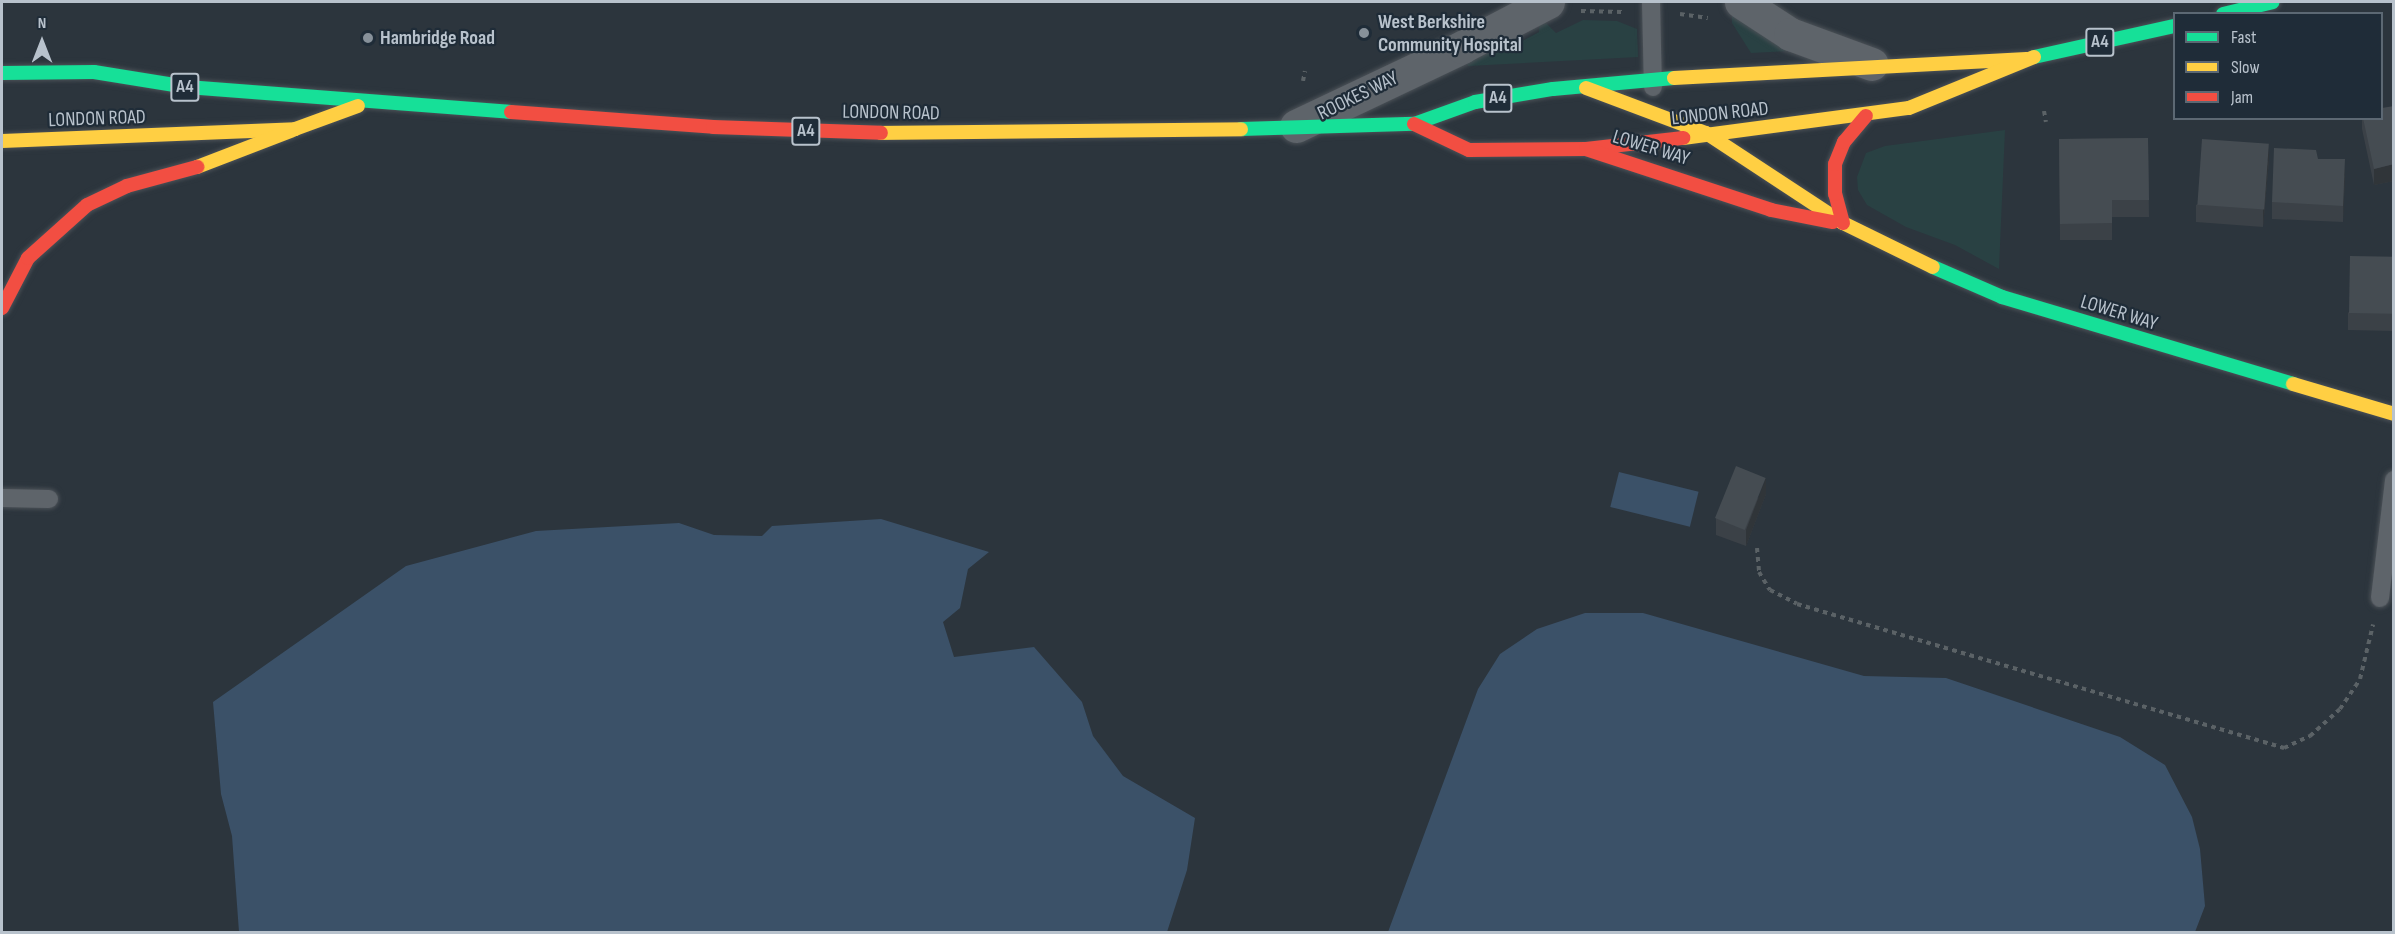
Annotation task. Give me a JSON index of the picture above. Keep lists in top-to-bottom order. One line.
{"streets":{"main road":["A4","LONDON ROAD","LOWER WAY"],"street":["ROOKES WAY"]},"crossings":[["ROOKES WAY","LONDON ROAD"],["LONDON ROAD","LOWER WAY"]],"places":["West Berkshire Community Hospital","Hambridge Road"],"legend":["Fast","Slow","Jam"],"north":"top"}
